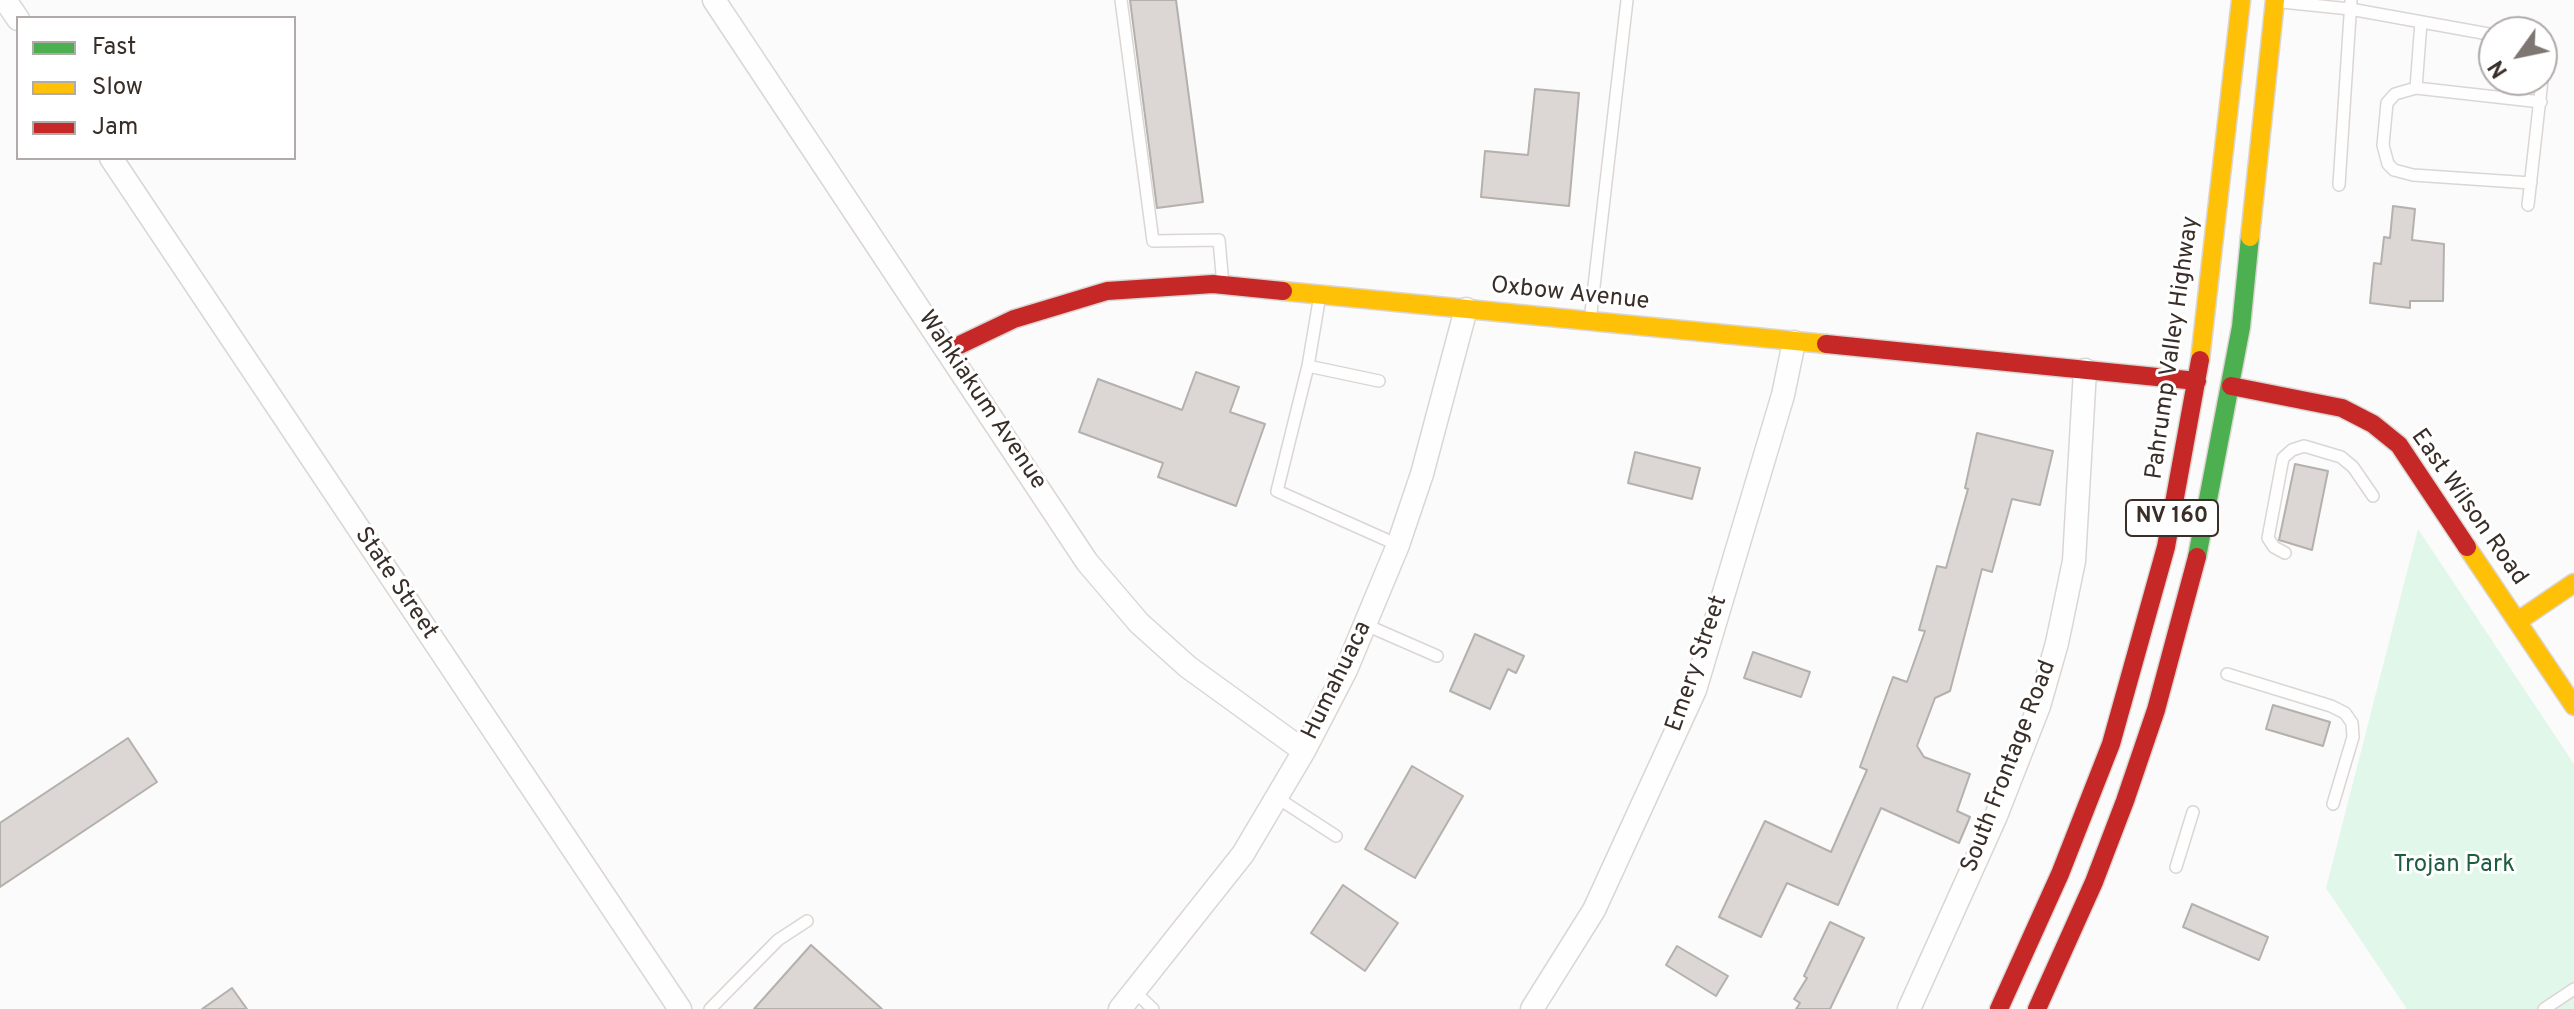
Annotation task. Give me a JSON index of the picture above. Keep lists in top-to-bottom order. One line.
{"streets":{"main road":["Oxbow Avenue","Pahrump Valley Highway","East Wilson Road","NV 160"],"street":["Wahkiakum Avenue","State Street","Emery Street","Humahuaca","South Frontage Road"]},"crossings":[["Oxbow Avenue","Pahrump Valley Highway"],["Oxbow Avenue","Wahkiakum Avenue"],["Oxbow Avenue","Emery Street"],["Oxbow Avenue","Humahuaca"],["Oxbow Avenue","South Frontage Road"],["Wahkiakum Avenue","Humahuaca"],["East Wilson Road","NV 160"]],"parks":["Trojan Park"],"legend":["Fast","Slow","Jam"],"north":"bottom left"}
